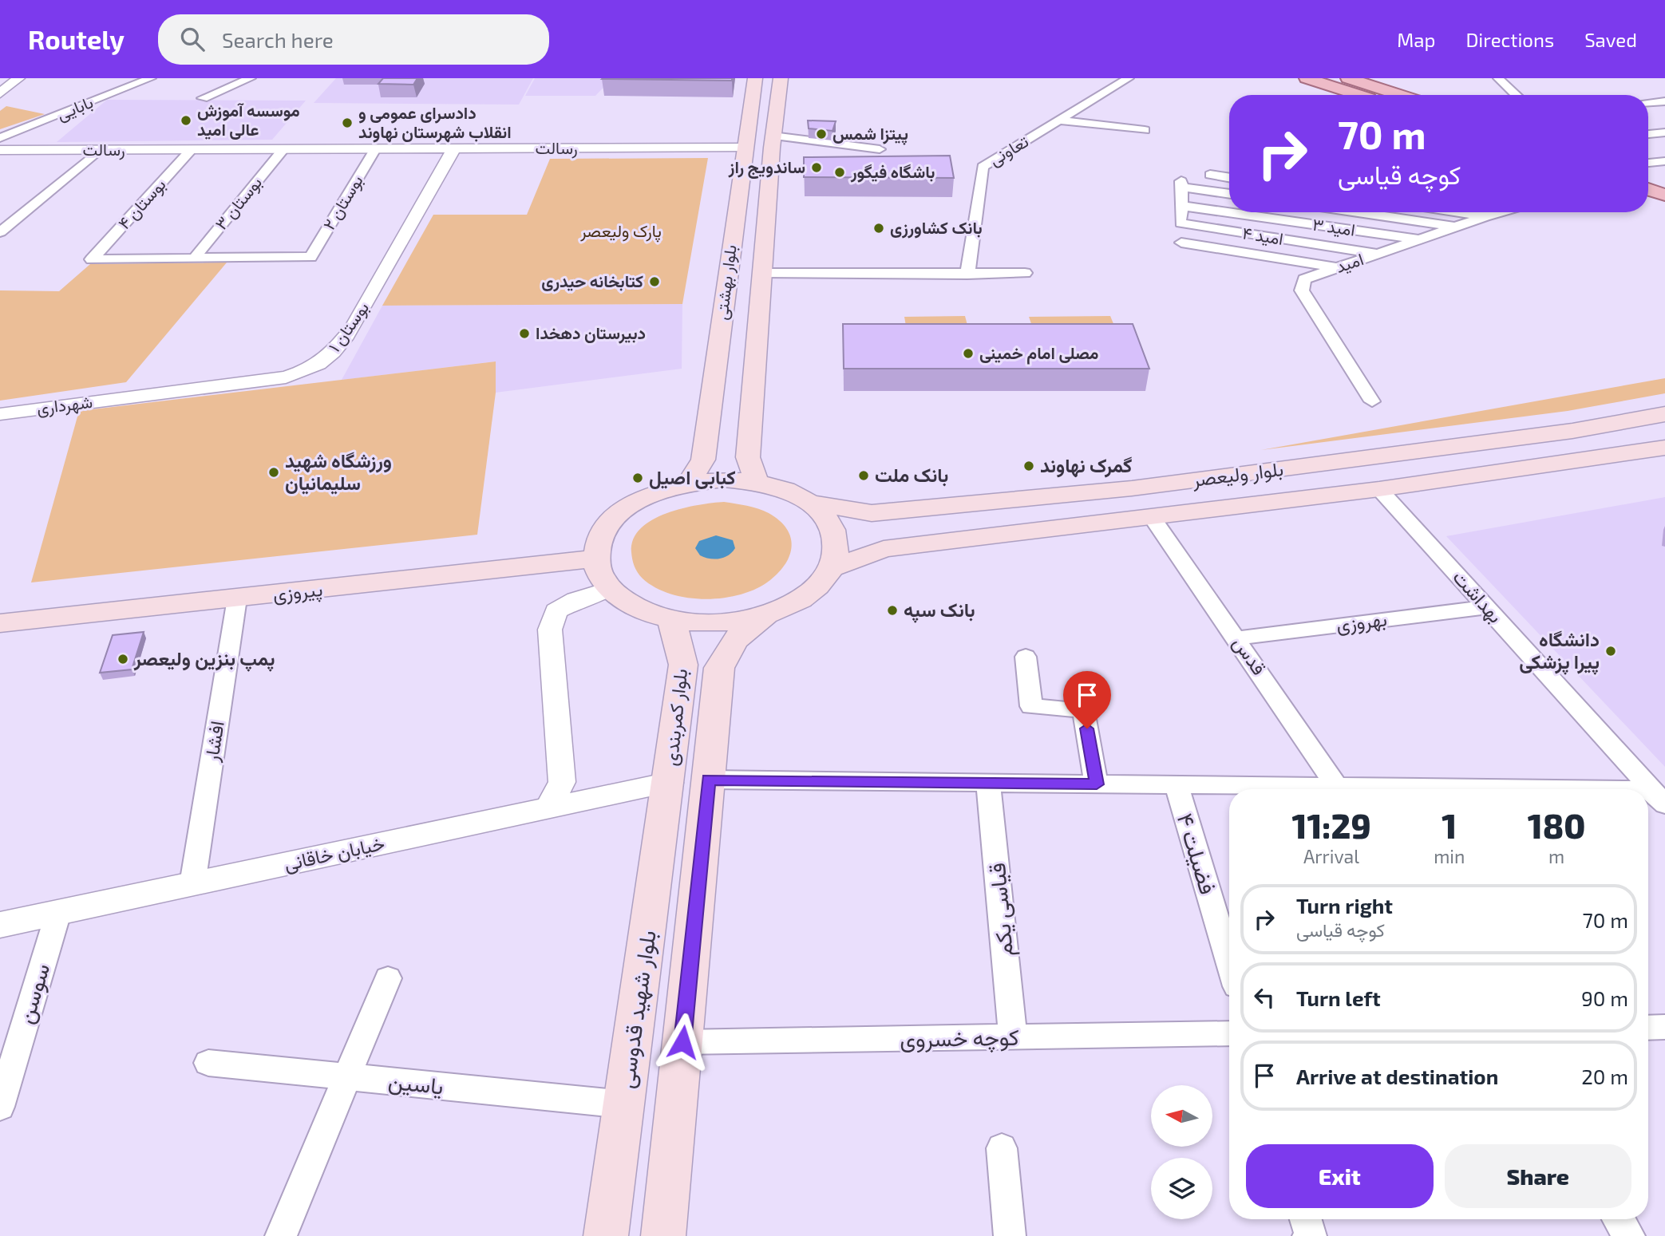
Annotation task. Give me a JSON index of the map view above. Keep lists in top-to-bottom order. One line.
{"streets":{"main road":["بلوار بهشتی","بلوار ولیعصر","پیروزی","بلوار کمربندی","بلوار شهید قدوسی"],"street":["بابایی","رسالت","تعاونی","بوستان ۲","بوستان ۳","بوستان ۴","امید ۳","امید ۴","امید","بوستان ۱","شهرداری","بهداشت","بهروزی","قدس","افشار","خیابان خاقانی","فضیلت ۴","قیاسی یکم","سوسن","کوچه خسروی","یاسین"]},"crossings":[["رسالت","بوستان ۲"],["رسالت","بوستان ۳"],["رسالت","بوستان ۴"],["رسالت","بلوار بهشتی"],["رسالت","بوستان ۱"],["بوستان ۲","بوستان ۳"],["امید ۳","امید"],["امید ۴","امید"],["بلوار بهشتی","بلوار ولیعصر"],["بلوار بهشتی","پیروزی"],["بلوار بهشتی","بلوار کمربندی"],["بوستان ۱","شهرداری"],["بلوار ولیعصر","پیروزی"],["بلوار ولیعصر","بهداشت"],["بلوار ولیعصر","قدس"],["بلوار ولیعصر","بلوار کمربندی"],["پیروزی","بلوار کمربندی"],["پیروزی","افشار"],["بهداشت","بهروزی"],["بهروزی","قدس"],["بلوار کمربندی","خیابان خاقانی"],["بلوار کمربندی","بلوار شهید قدوسی"],["افشار","خیابان خاقانی"],["خیابان خاقانی","سوسن"],["خیابان خاقانی","بلوار شهید قدوسی"],["قیاسی یکم","کوچه خسروی"],["بلوار شهید قدوسی","یاسین"]],"parks":["پارک ولیعصر"],"places":["موسسه آموزش عالی امید","دادسرای عمومی و انقلاب شهرستان نهاوند","پیتزا شمس","ساندویج راز","باشگاه فیگور","بانک کشاورزی","کتابخانه حیدری","دبیرستان دهخدا","مصلی امام خمینی","گمرک نهاوند","ورزشگاه شهید سلیمانیان","بانک ملت","کبابی اصیل","بانک سپه","دانشگاه پیرا پزشکی","پمپ بنزین ولیعصر"],"north":"left","page":{"header":"Routely","search":"Search here","nav":["Map","Directions","Saved"],"turn":["70 m","کوچه قیاسی"],"eta":["11:29","Arrival","1","min","180","m"],"list":[{"name":"Turn right","note":"کوچه قیاسی","value":"70 m"},{"name":"Turn left","value":"90 m"},{"name":"Arrive at destination","value":"20 m"}],"buttons":["Exit","Share"]}}
